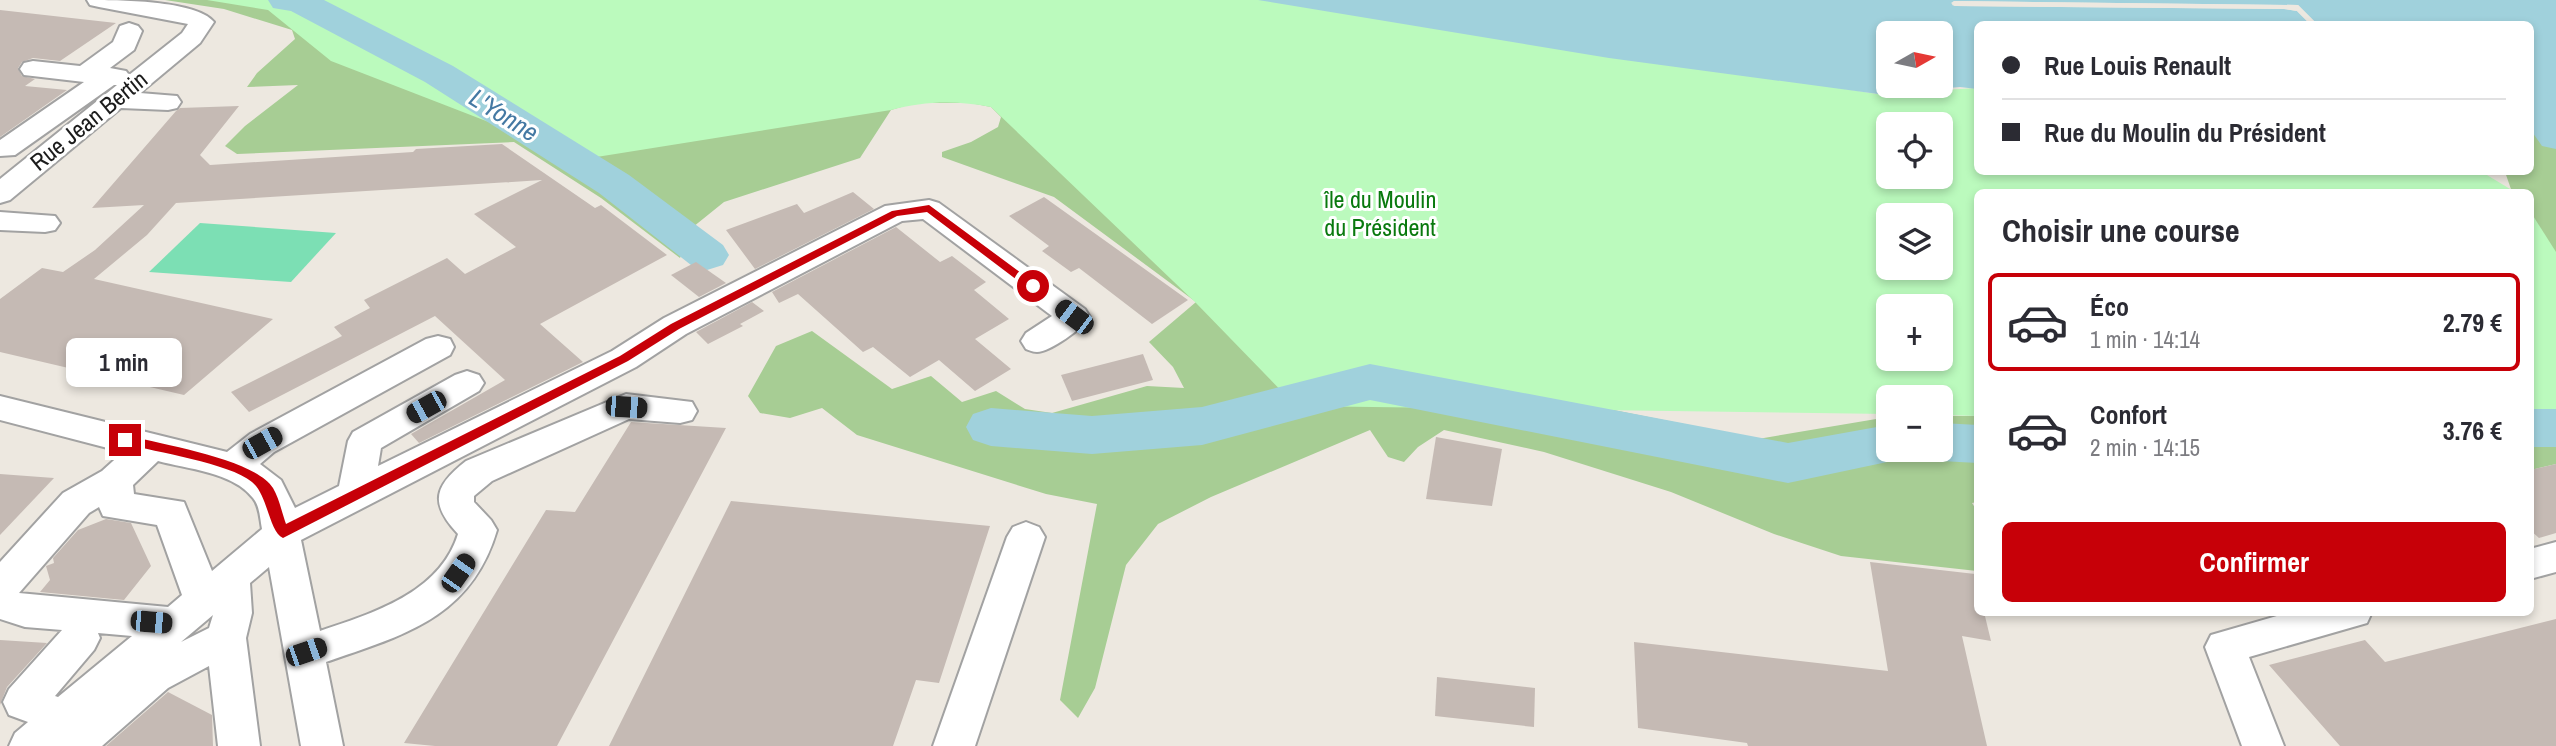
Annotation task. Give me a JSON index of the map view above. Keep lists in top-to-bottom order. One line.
{"streets":{"street":["Rue Jean Bertin"]},"water":["L'Yonne"],"parks":["île du Moulin du Président"],"north":"right","page":{"map_buttons":["+","−"],"banner":["Rue Louis Renault","Rue du Moulin du Président"],"heading":"Choisir une course","list":[{"name":"Éco","note":"1 min · 14:14","value":"2.79 €"},{"name":"Confort","note":"2 min · 14:15","value":"3.76 €"}],"bubble":"1 min","buttons":"Confirmer"}}
